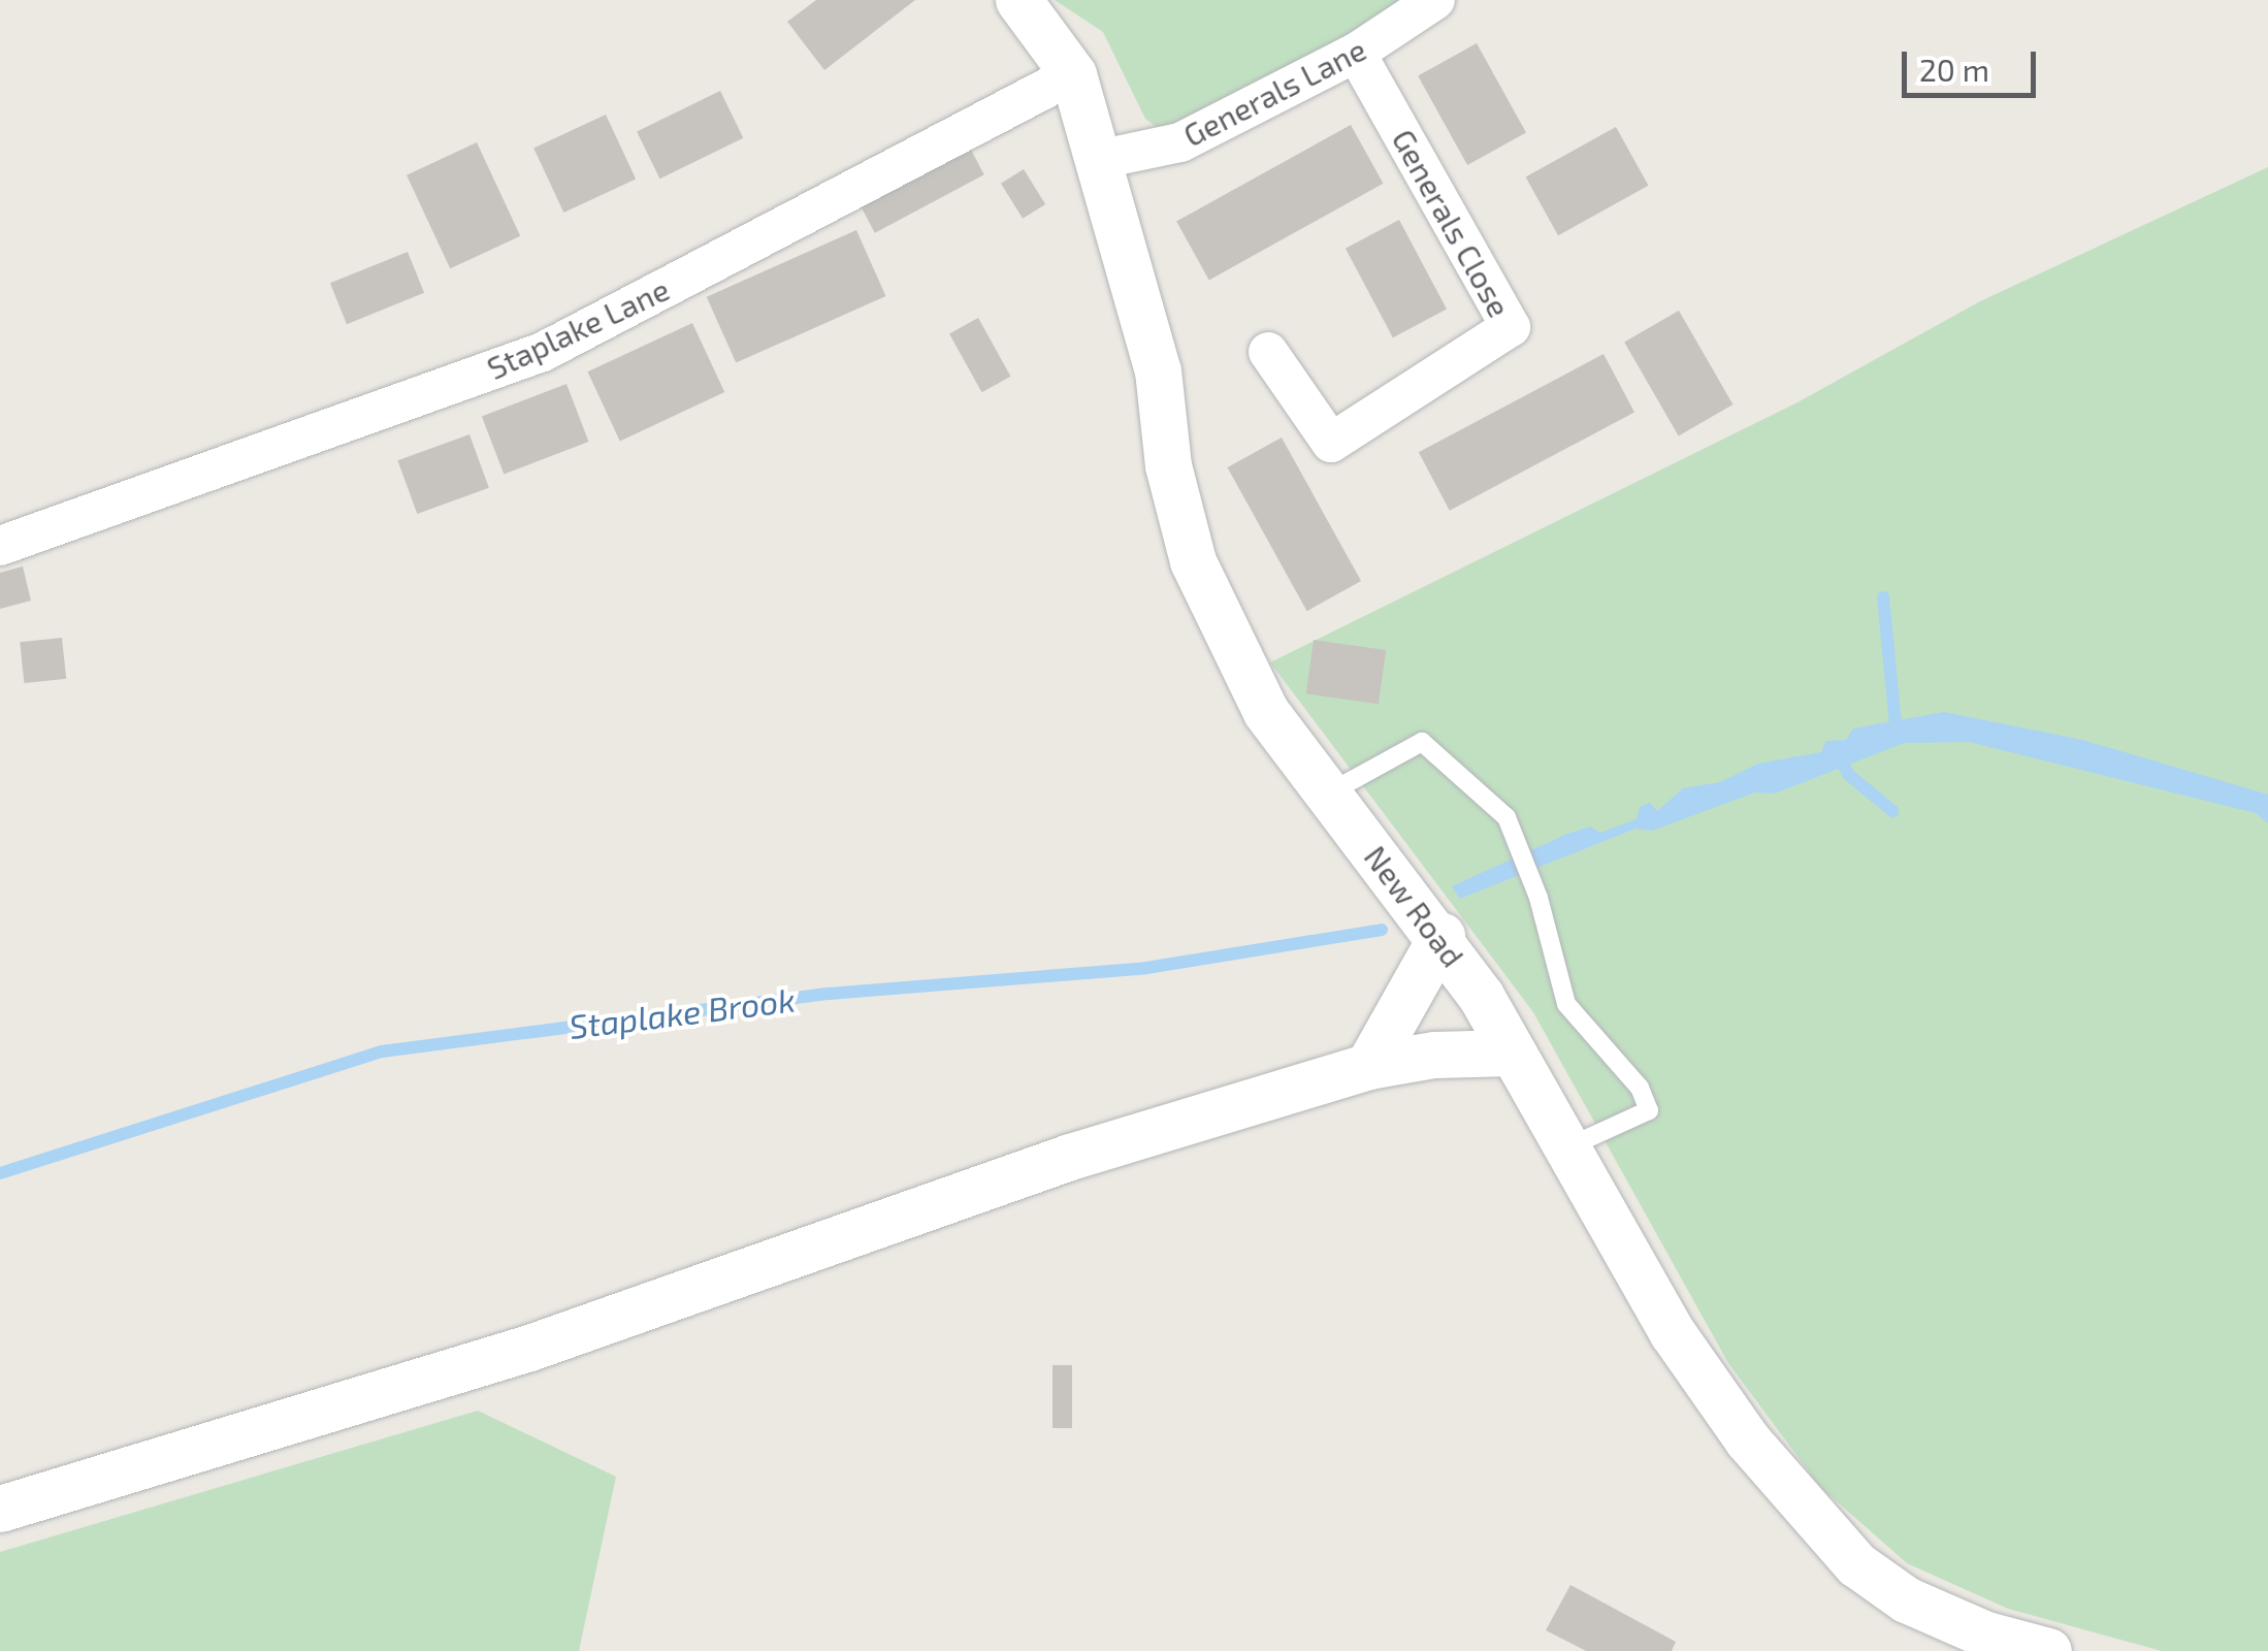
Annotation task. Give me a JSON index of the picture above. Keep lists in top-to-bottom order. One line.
{"streets":{"street":["Generals Lane","Generals Close","Staplake Lane","New Road"]},"crossings":[["Generals Lane","Generals Close"],["Generals Lane","New Road"],["Staplake Lane","New Road"]],"water":["Staplake Brook"],"scale_bar":"20 m"}
